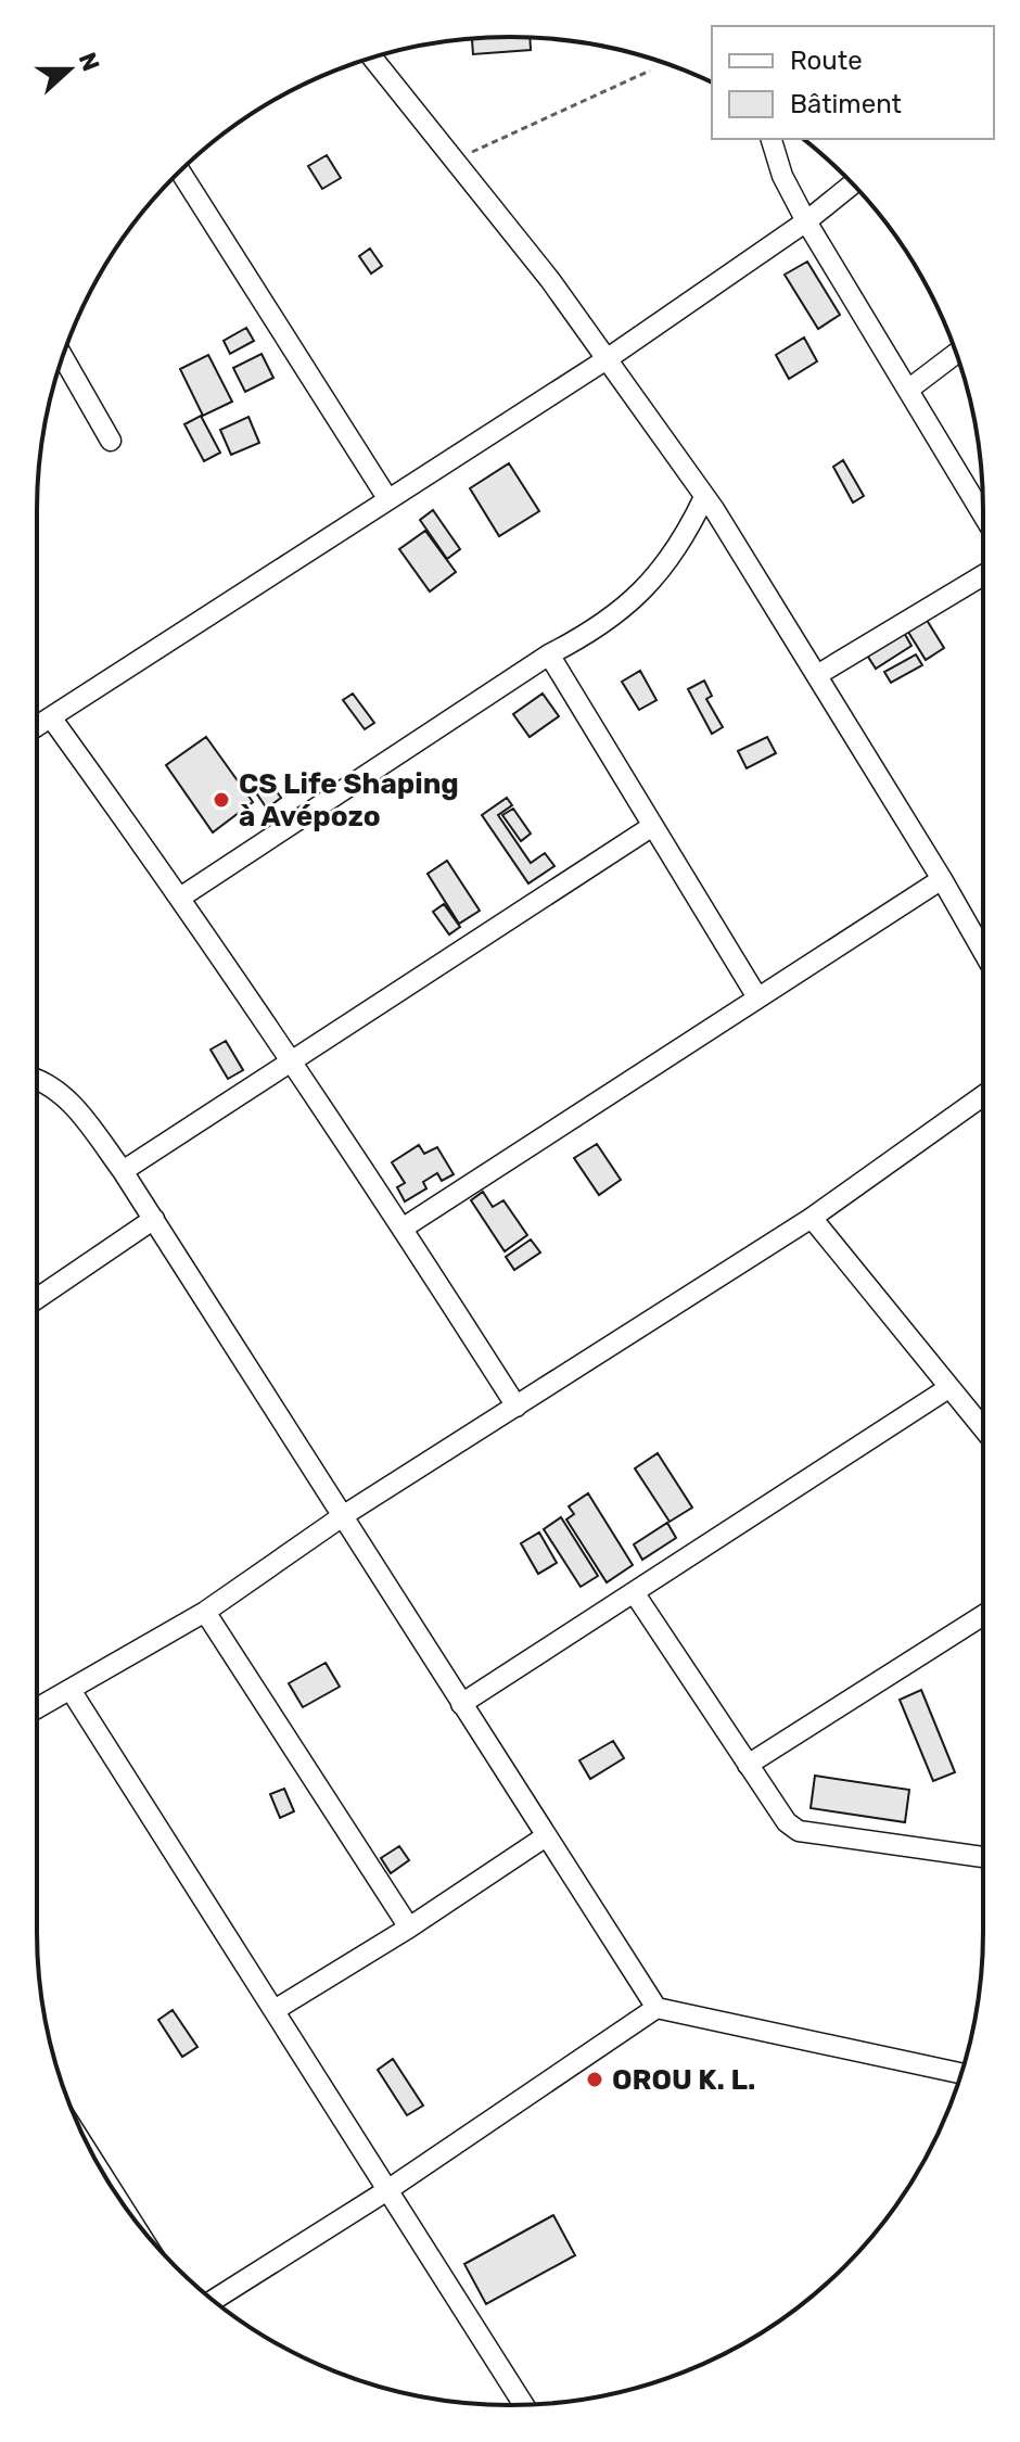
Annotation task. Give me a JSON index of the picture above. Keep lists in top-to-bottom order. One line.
{"places":["CS Life Shaping à Avépozo","OROU K. L."],"legend":["Route","Bâtiment"],"north":"right"}
